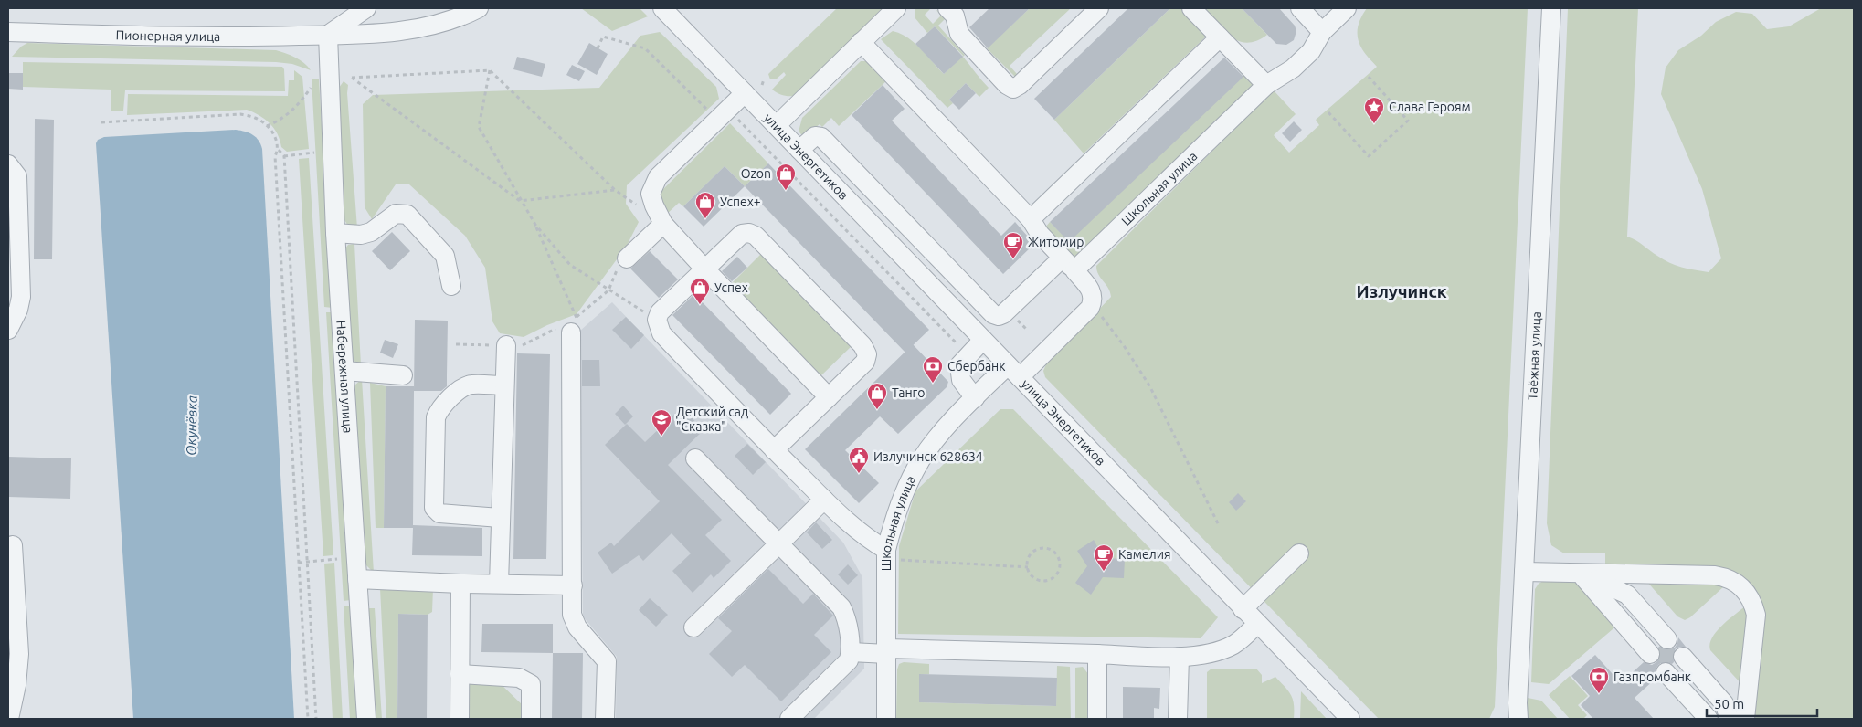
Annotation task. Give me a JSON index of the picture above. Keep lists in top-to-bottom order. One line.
{"streets":{"street":["Пионерная улица","улица Энергетиков","Школьная улица","Таёжная улица","Набережная улица"]},"crossings":[["Пионерная улица","Набережная улица"],["улица Энергетиков","Школьная улица"]],"districts":["Излучинск"],"water":["Окунёвка"],"places":{"place":["Слава Героям"],"shop":["Ozon","Успех+","Успех","Танго"],"cafe":["Житомир","Камелия"],"bank":["Сбербанк","Газпромбанк"],"school or university":["Детский сад \"Сказка\""],"public building":["Излучинск 628634"]},"scale_bar":"50 m"}
